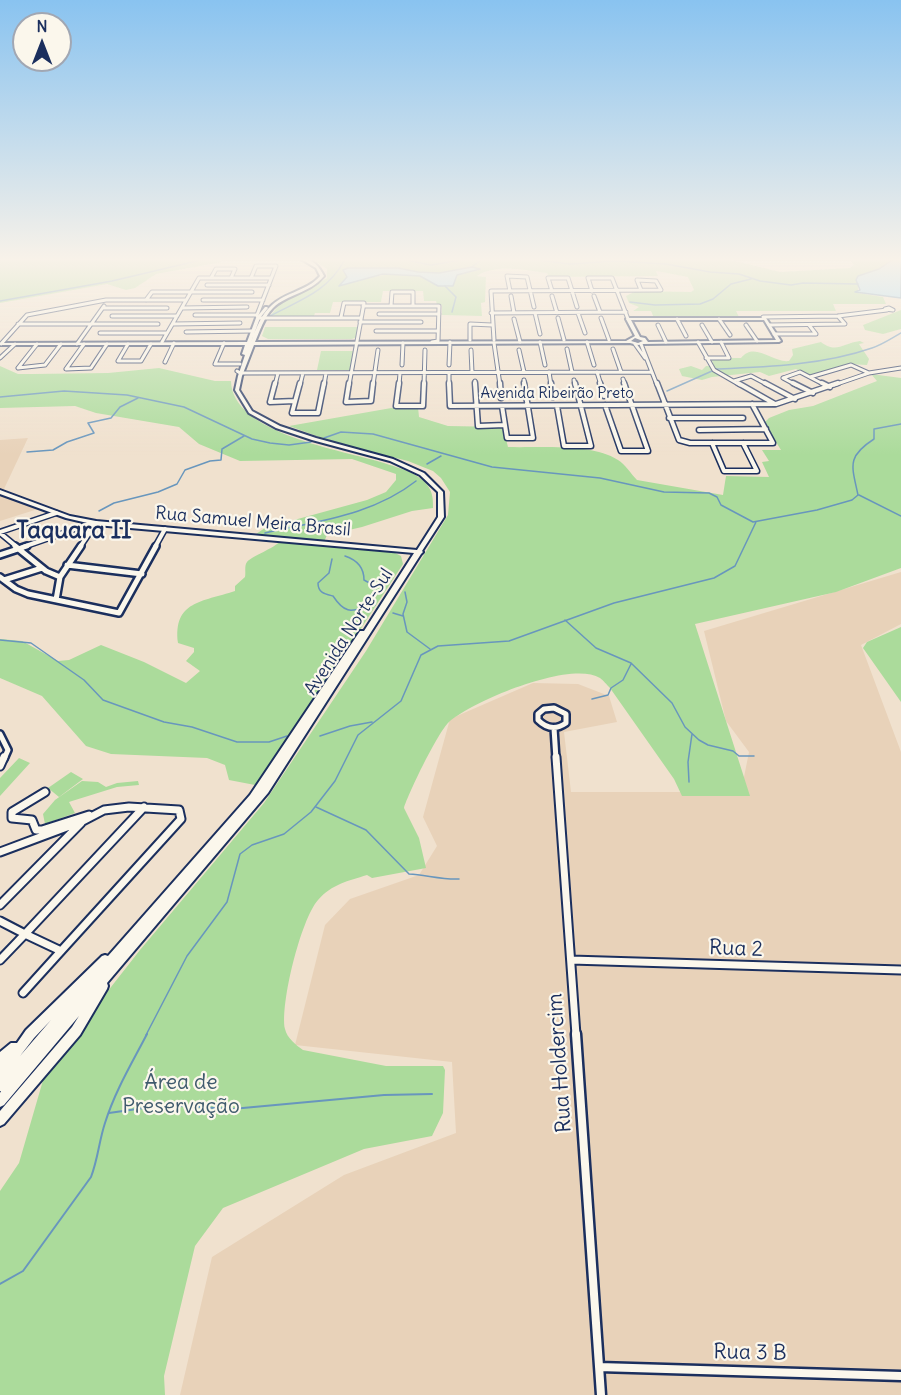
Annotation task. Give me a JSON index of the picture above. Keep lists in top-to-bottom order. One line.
{"streets":{"main road":["Rua Samuel Meira Brasil","Avenida Norte-Sul"],"street":["Avenida Ribeirão Preto","Rua 2","Rua Holdercim","Rua 3 B"]},"crossings":[["Rua Samuel Meira Brasil","Avenida Norte-Sul"],["Rua 2","Rua Holdercim"],["Rua Holdercim","Rua 3 B"]],"districts":["Taquara II"],"parks":["Área de Preservação"],"north":"top"}
